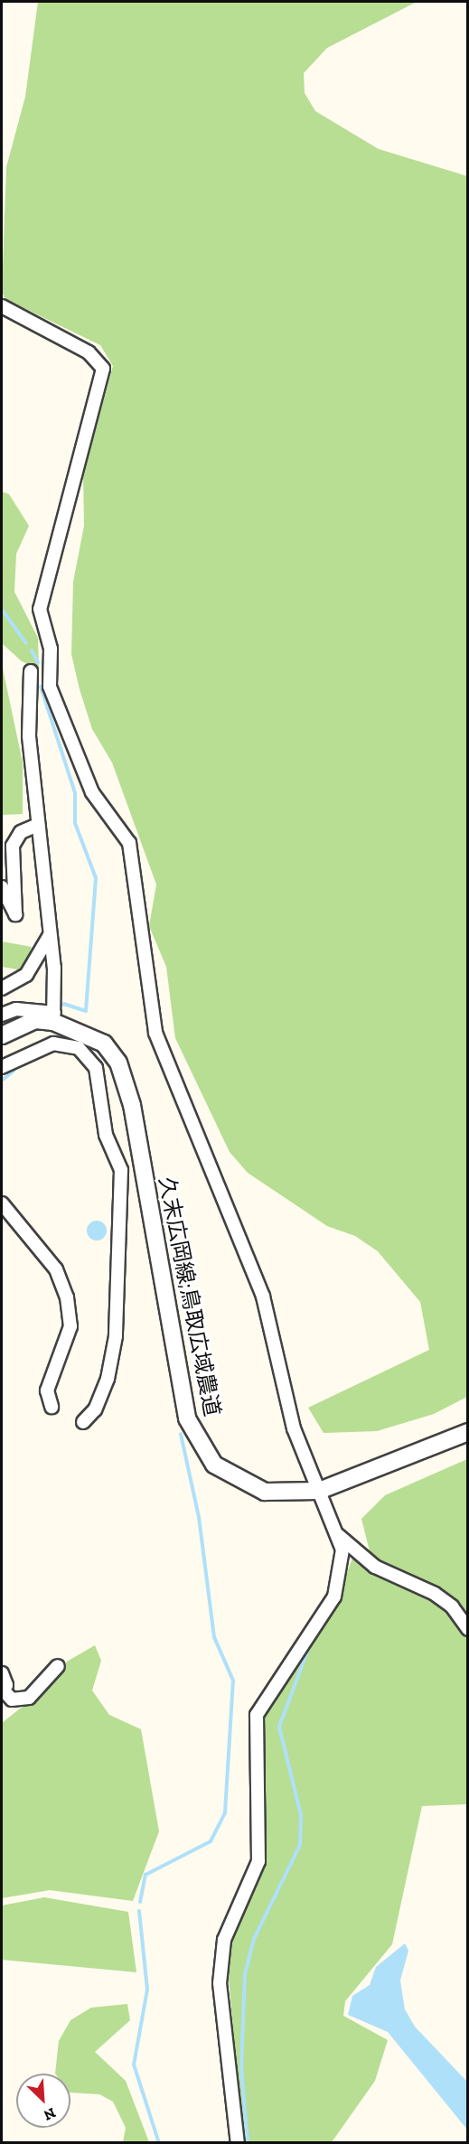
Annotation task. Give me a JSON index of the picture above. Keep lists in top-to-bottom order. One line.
{"streets":{"street":["久末広岡線;鳥取広域農道"]},"north":"bottom right"}
